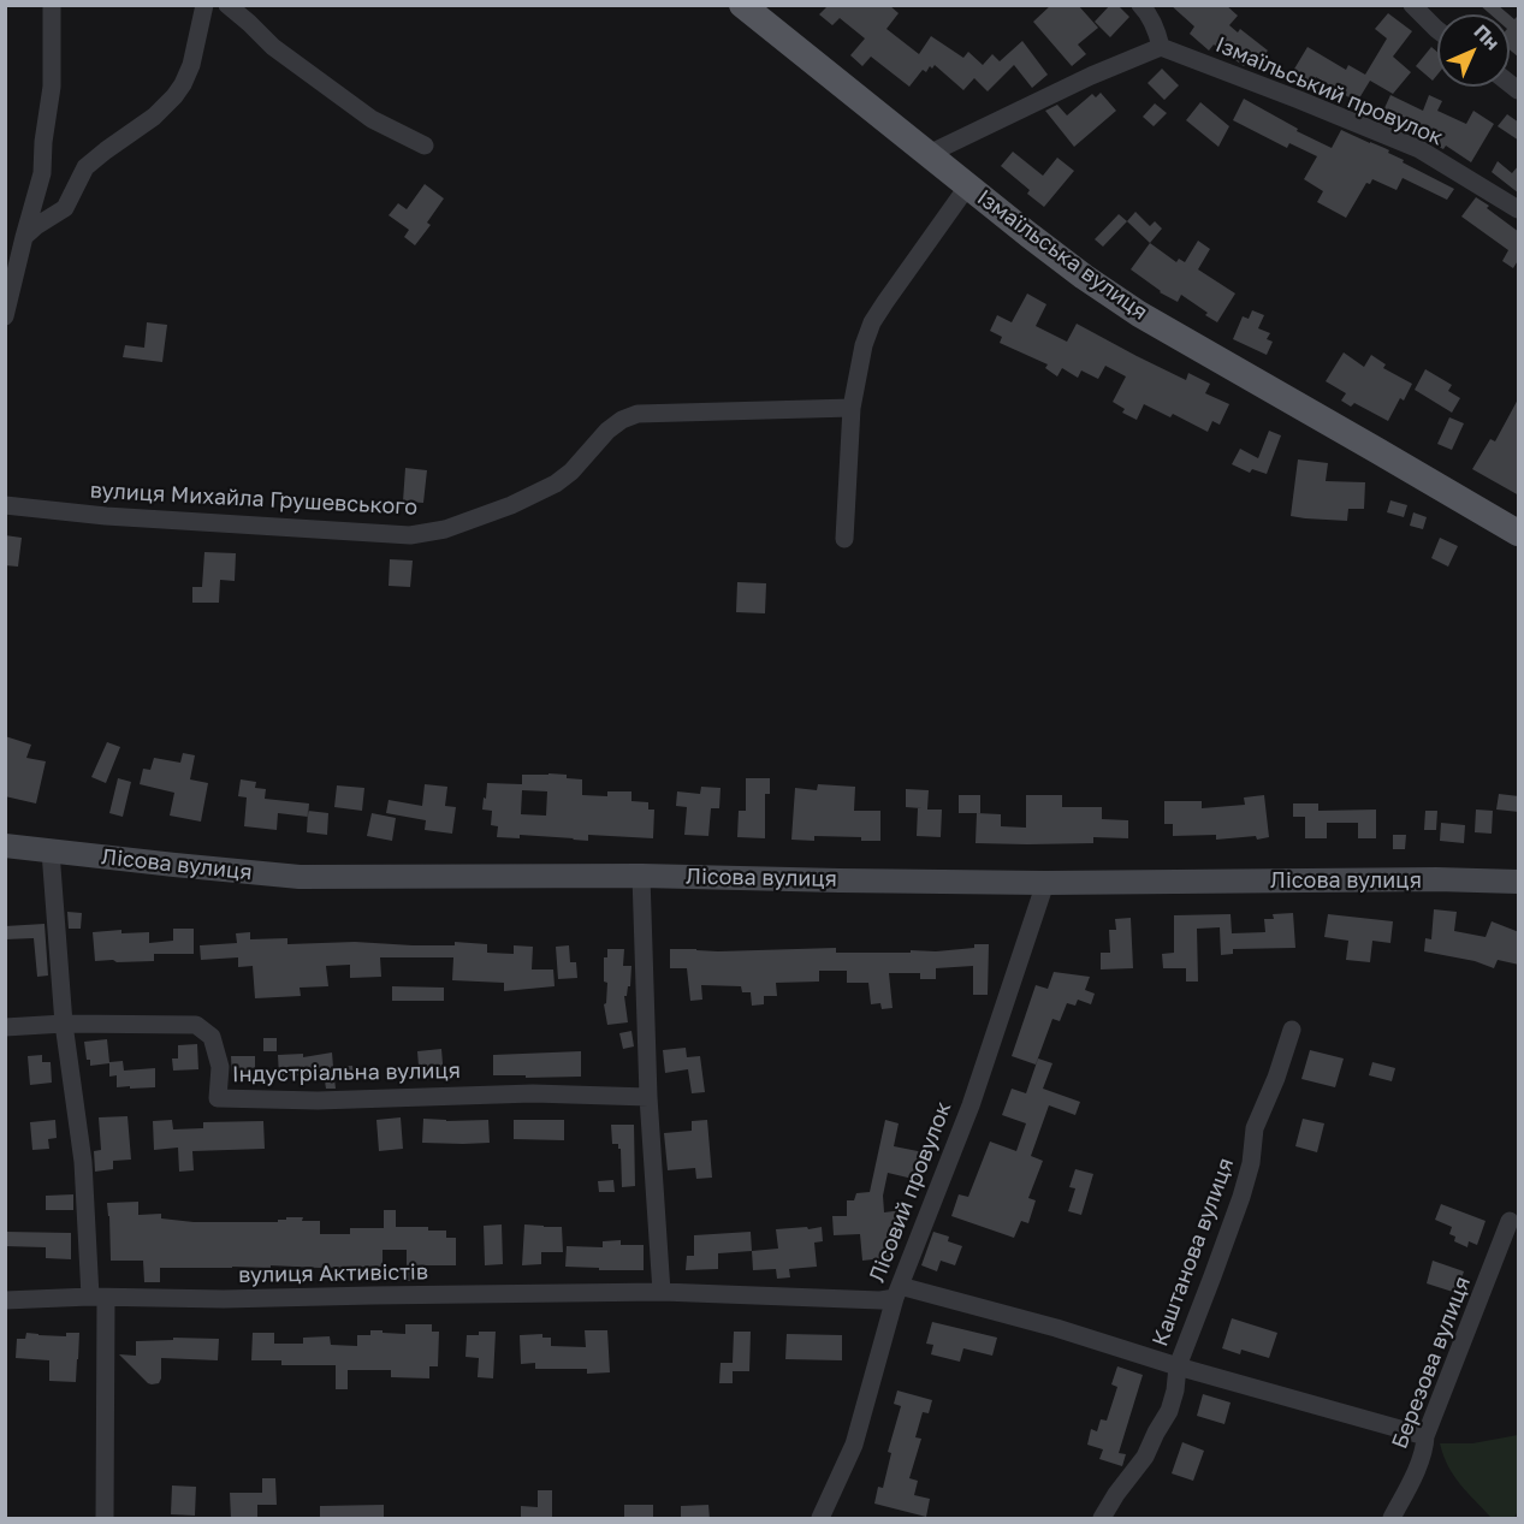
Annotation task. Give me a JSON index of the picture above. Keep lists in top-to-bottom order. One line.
{"streets":{"main road":["Ізмаїльська вулиця"],"street":["Ізмаїльський провулок","вулиця Михайла Грушевського","Лісова вулиця","Індустріальна вулиця","Лісовий провулок","Каштанова вулиця","вулиця Активістів","Березова вулиця"]},"crossings":[["Лісова вулиця","Лісовий провулок"],["Лісовий провулок","вулиця Активістів"],["Каштанова вулиця","вулиця Активістів"],["вулиця Активістів","Березова вулиця"]],"north":"top right"}
